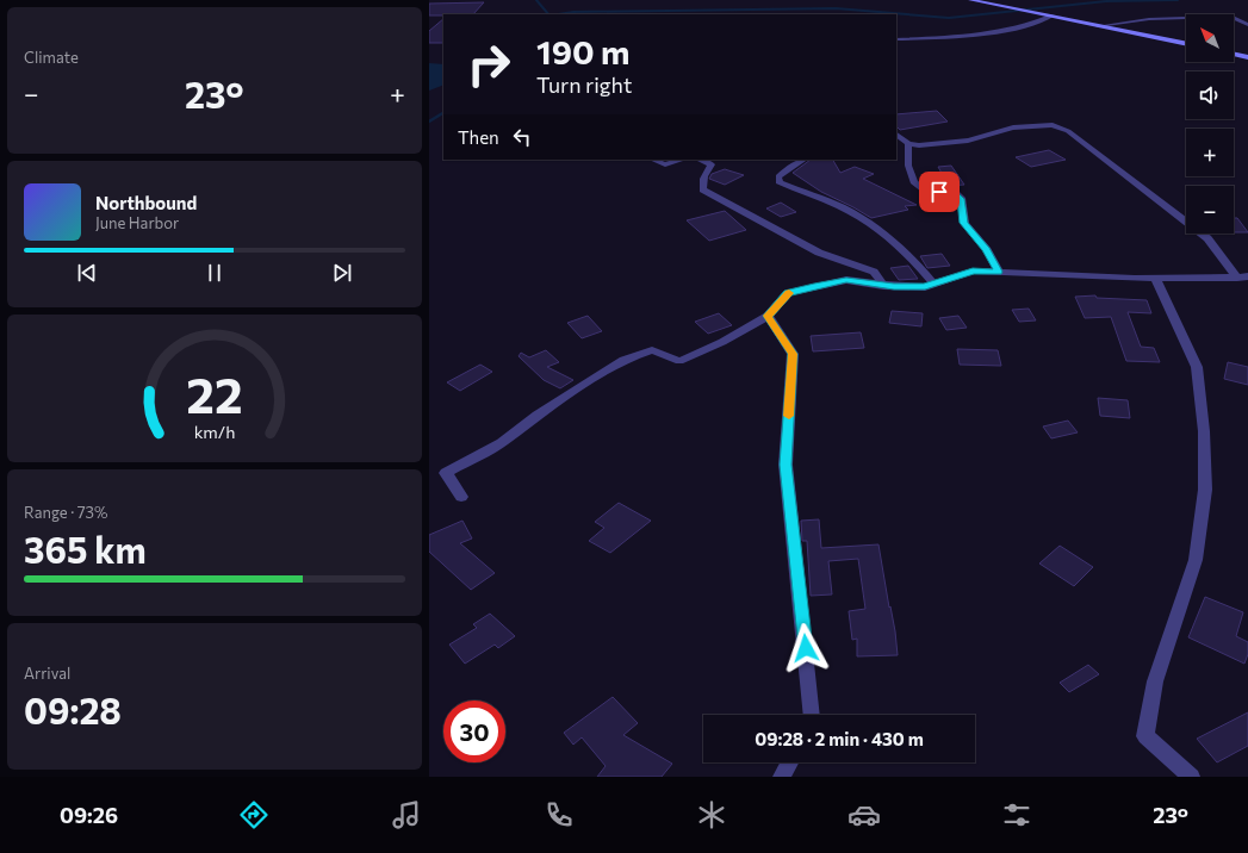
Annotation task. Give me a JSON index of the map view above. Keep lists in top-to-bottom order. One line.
{"north":"top left","page":{"tile":["Climate",["Range · 73%","365 km"],["Arrival","09:28"]],"map_buttons":["+","−"],"turn":["190 m","Turn right"],"heat":["−","23°","+"],"then":"Then","song":["Northbound","June Harbor"],"limit":"30","trip":"09:28 · 2 min · 430 m","tabs":["09:26","23°"],"gauge":["22","km/h"]}}
